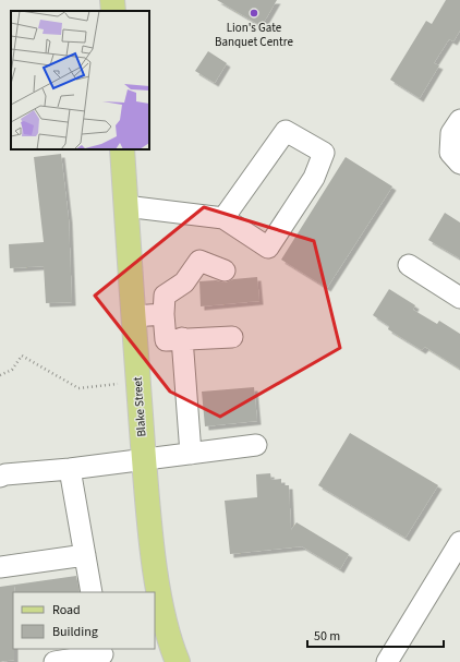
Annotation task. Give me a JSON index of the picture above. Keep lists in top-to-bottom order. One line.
{"streets":{"main road":["Blake Street"]},"places":["Lion's Gate Banquet Centre"],"legend":["Road","Building"],"scale_bar":"50 m"}
